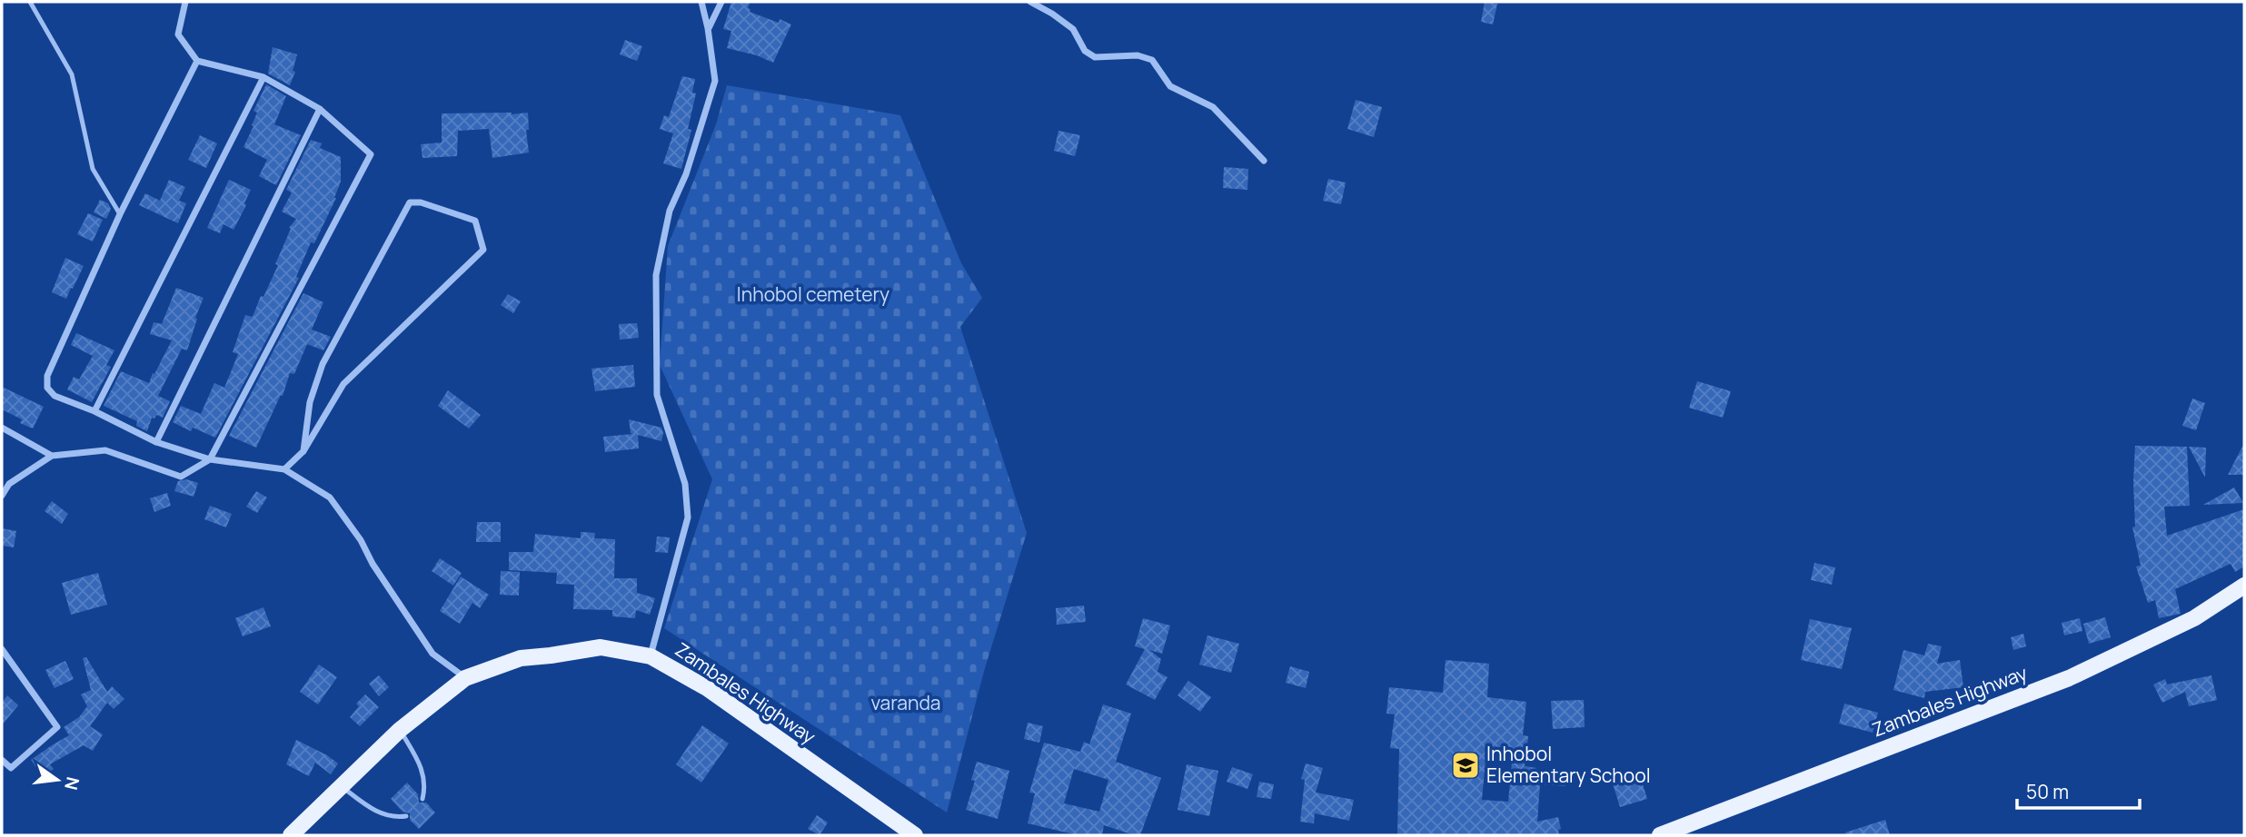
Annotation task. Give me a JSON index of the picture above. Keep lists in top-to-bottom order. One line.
{"streets":{"main road":["Zambales Highway"]},"parks":["Inhobol cemetery","varanda"],"places":{"school or university":["Inhobol Elementary School"]},"scale_bar":"50 m","north":"right"}
